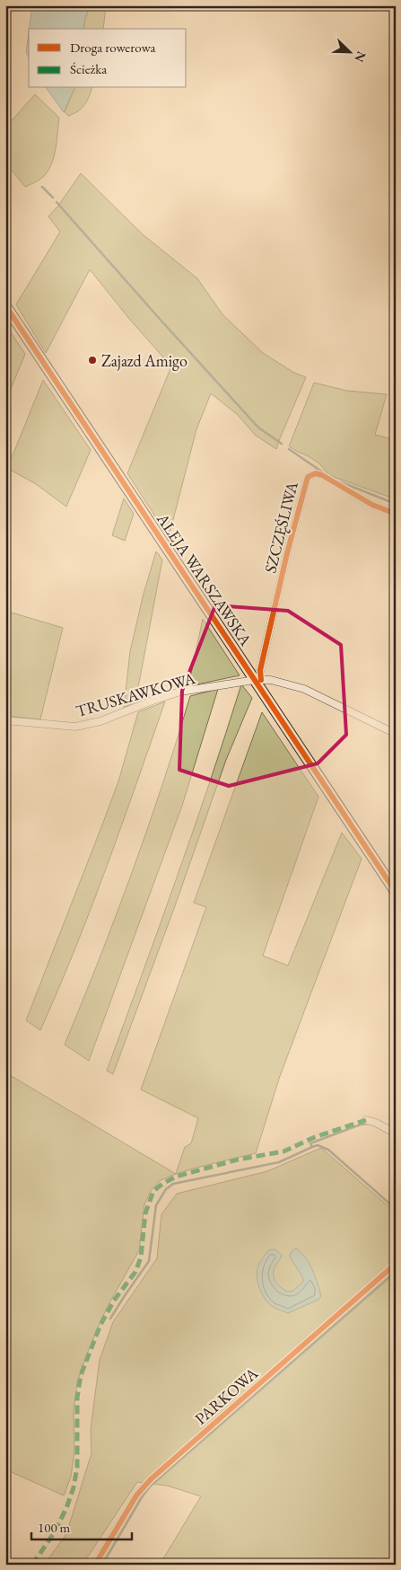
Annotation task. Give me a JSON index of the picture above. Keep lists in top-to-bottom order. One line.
{"streets":{"street":["SZCZĘŚLIWA","ALEJA WARSZAWSKA","TRUSKAWKOWA","PARKOWA"]},"crossings":[["SZCZĘŚLIWA","ALEJA WARSZAWSKA"],["SZCZĘŚLIWA","TRUSKAWKOWA"],["ALEJA WARSZAWSKA","TRUSKAWKOWA"]],"places":["Zajazd Amigo"],"legend":["Droga rowerowa","Ścieżka"],"scale_bar":"100 m","north":"bottom right"}
